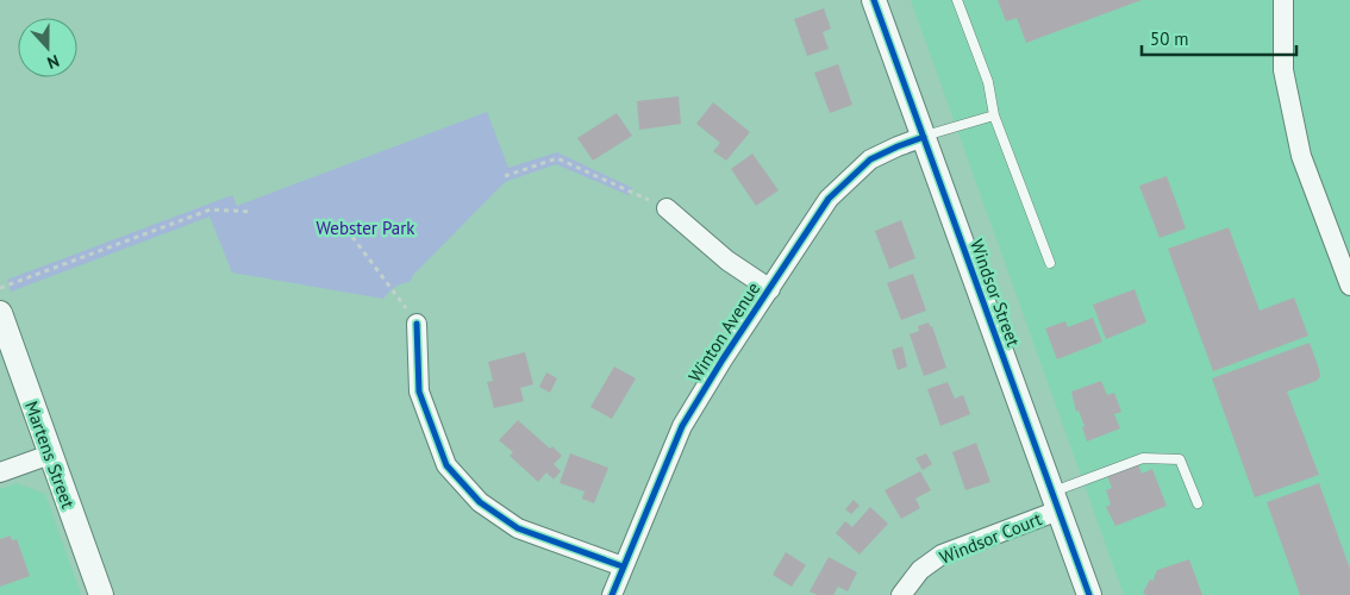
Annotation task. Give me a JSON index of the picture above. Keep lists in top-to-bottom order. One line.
{"streets":{"street":["Windsor Street","Winton Avenue","Martens Street","Windsor Court"]},"crossings":[["Windsor Street","Winton Avenue"],["Windsor Street","Windsor Court"]],"parks":["Webster Park"],"scale_bar":"50 m","north":"bottom"}
